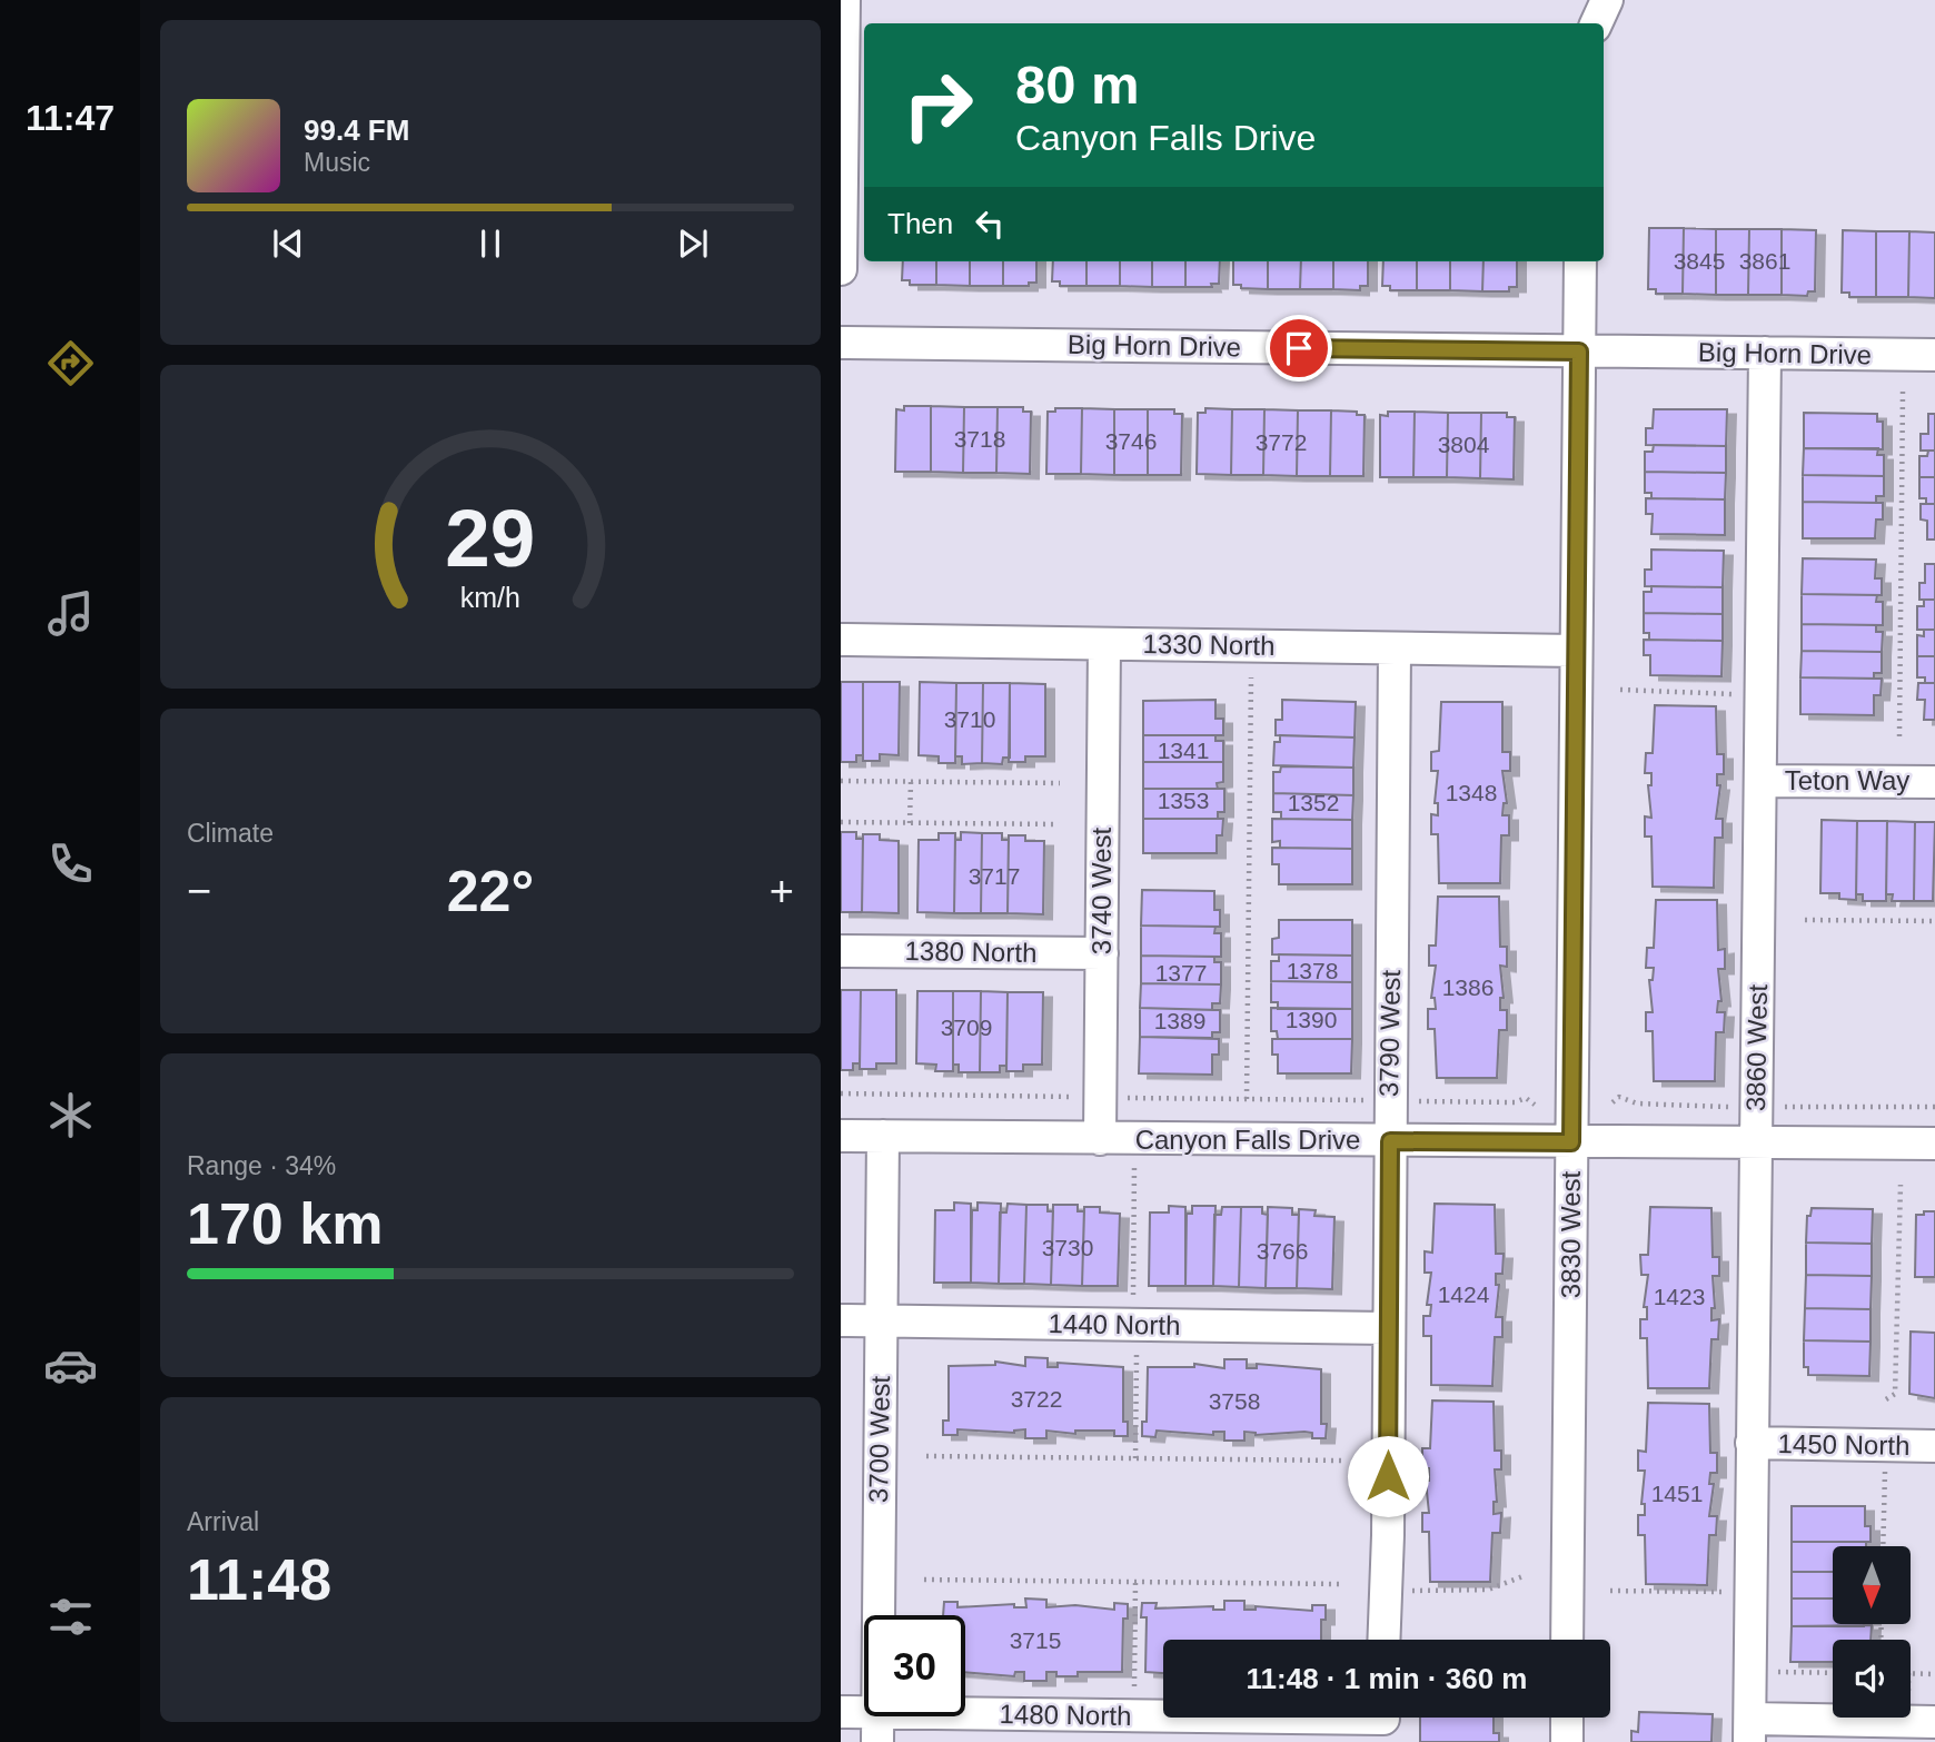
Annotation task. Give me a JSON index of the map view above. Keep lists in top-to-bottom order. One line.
{"streets":{"street":["Big Horn Drive","1330 North","Teton Way","3740 West","1380 North","3790 West","3860 West","Canyon Falls Drive","3830 West","1440 North","3700 West","1450 North","1480 North"]},"crossings":[["Big Horn Drive","3860 West"],["Big Horn Drive","3830 West"],["1330 North","3740 West"],["1330 North","3790 West"],["1330 North","3830 West"],["Teton Way","3860 West"],["3740 West","1380 North"],["3740 West","Canyon Falls Drive"],["3790 West","Canyon Falls Drive"],["3790 West","1440 North"],["3860 West","Canyon Falls Drive"],["3860 West","1450 North"],["Canyon Falls Drive","3830 West"],["Canyon Falls Drive","3700 West"],["1440 North","3700 West"],["3700 West","1480 North"]],"house_numbers":["3845","3861","3718","3746","3772","3804","3710","1341","1348","1353","1352","3717","1378","1377","1386","1390","1389","3709","3730","3766","1424","1423","3722","3758","1451","3715"],"north":"bottom","page":{"tabs":"11:47","turn":["80 m","Canyon Falls Drive"],"song":["99.4 FM","Music"],"then":"Then","tile":["Climate",["Range · 34%","170 km"],["Arrival","11:48"]],"heat":["−","22°","+"],"limit":"30","trip":"11:48 · 1 min · 360 m","gauge":["29","km/h"]}}
